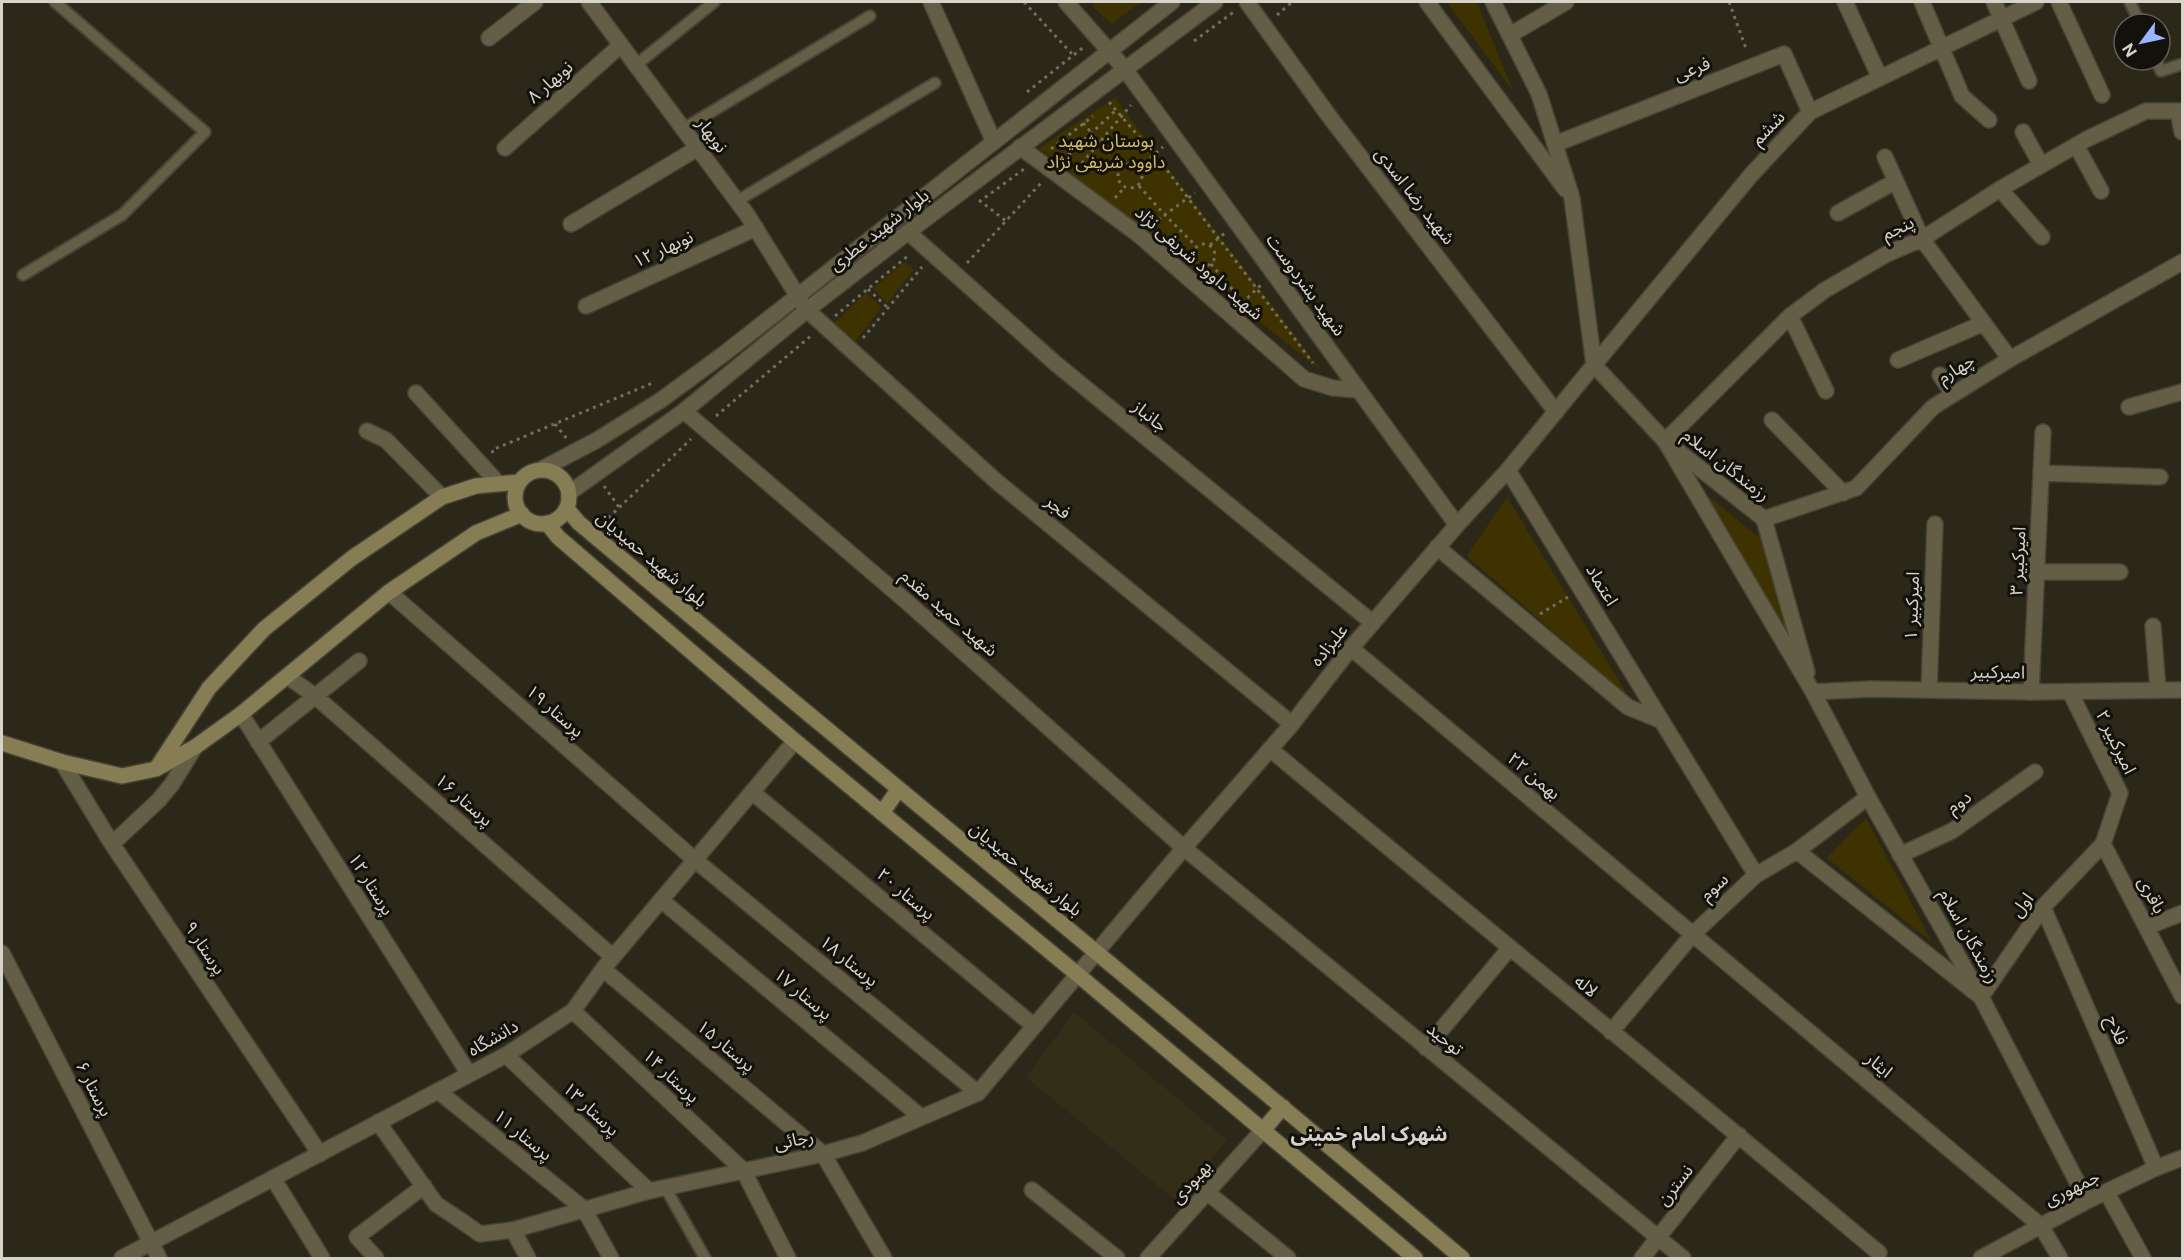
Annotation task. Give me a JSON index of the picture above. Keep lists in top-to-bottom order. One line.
{"streets":{"main road":["بلوار شهید حمیدیان"],"street":["فرعی","نوبهار ۸","ششم","نوبهار","شهید رضا اسدی","پنجم","بلوار شهید عطری","نوبهار ۱۲","شهید داوود شریفی نژاد","شهید بشردوست","چهارم","جانباز","رزمندگان اسلام","فجر","امیرکبیر ۳","اعتماد","امیرکبیر ۱","شهید حمید مقدم","علیزاده","امیرکبیر","پرستار ۱۹","امیرکبیر ۲","۲۲ بهمن","پرستار ۱۶","دوم","پرستار ۱۲","سوم","پرستار ۲۰","باقری","اول","پرستار ۹","پرستار ۱۸","لاله","پرستار ۱۷","فلاح","دانشگاه","توحید","پرستار ۱۵","ایثار","پرستار ۱۴","پرستار ۶","پرستار ۱۳","پرستار ۱۱","رجائی","بهبودی","نسترن","جمهوری"]},"crossings":[["فرعی","ششم"],["نوبهار ۸","نوبهار"],["ششم","رزمندگان اسلام"],["ششم","علیزاده"],["نوبهار","بلوار شهید عطری"],["نوبهار","نوبهار ۱۲"],["نوبهار","فجر"],["شهید رضا اسدی","علیزاده"],["پنجم","رزمندگان اسلام"],["بلوار شهید عطری","شهید داوود شریفی نژاد"],["بلوار شهید عطری","شهید بشردوست"],["بلوار شهید عطری","جانباز"],["بلوار شهید عطری","فجر"],["بلوار شهید عطری","بلوار شهید حمیدیان"],["بلوار شهید عطری","شهید حمید مقدم"],["شهید داوود شریفی نژاد","شهید بشردوست"],["شهید بشردوست","علیزاده"],["چهارم","رزمندگان اسلام"],["جانباز","علیزاده"],["رزمندگان اسلام","علیزاده"],["رزمندگان اسلام","امیرکبیر"],["رزمندگان اسلام","دوم"],["رزمندگان اسلام","سوم"],["رزمندگان اسلام","اول"],["رزمندگان اسلام","جمهوری"],["فجر","علیزاده"],["بلوار شهید حمیدیان","علیزاده"],["امیرکبیر ۳","امیرکبیر"],["اعتماد","علیزاده"],["اعتماد","سوم"],["امیرکبیر ۱","امیرکبیر"],["شهید حمید مقدم","علیزاده"],["شهید حمید مقدم","توحید"],["علیزاده","۲۲ بهمن"],["علیزاده","لاله"],["علیزاده","توحید"],["علیزاده","رجائی"],["امیرکبیر","امیرکبیر ۲"],["پرستار ۱۹","پرستار ۱۸"],["پرستار ۱۹","دانشگاه"],["امیرکبیر ۲","باقری"],["امیرکبیر ۲","اول"],["۲۲ بهمن","سوم"],["۲۲ بهمن","ایثار"],["پرستار ۱۶","دانشگاه"],["پرستار ۱۶","پرستار ۱۵"],["پرستار ۱۲","دانشگاه"],["سوم","لاله"],["سوم","ایثار"],["پرستار ۲۰","دانشگاه"],["پرستار ۲۰","رجائی"],["باقری","اول"],["اول","فلاح"],["پرستار ۹","دانشگاه"],["پرستار ۱۸","دانشگاه"],["پرستار ۱۸","رجائی"],["لاله","نسترن"],["پرستار ۱۷","دانشگاه"],["پرستار ۱۷","رجائی"],["فلاح","جمهوری"],["دانشگاه","پرستار ۱۵"],["دانشگاه","پرستار ۱۴"],["دانشگاه","پرستار ۶"],["دانشگاه","پرستار ۱۳"],["دانشگاه","پرستار ۱۱"],["دانشگاه","رجائی"],["توحید","نسترن"],["پرستار ۱۵","رجائی"],["ایثار","جمهوری"],["پرستار ۱۴","رجائی"],["پرستار ۱۳","رجائی"],["پرستار ۱۱","رجائی"]],"districts":["شهرک امام خمینی"],"parks":["بوستان شهید داوود شریفی نژاد"],"north":"bottom left"}
